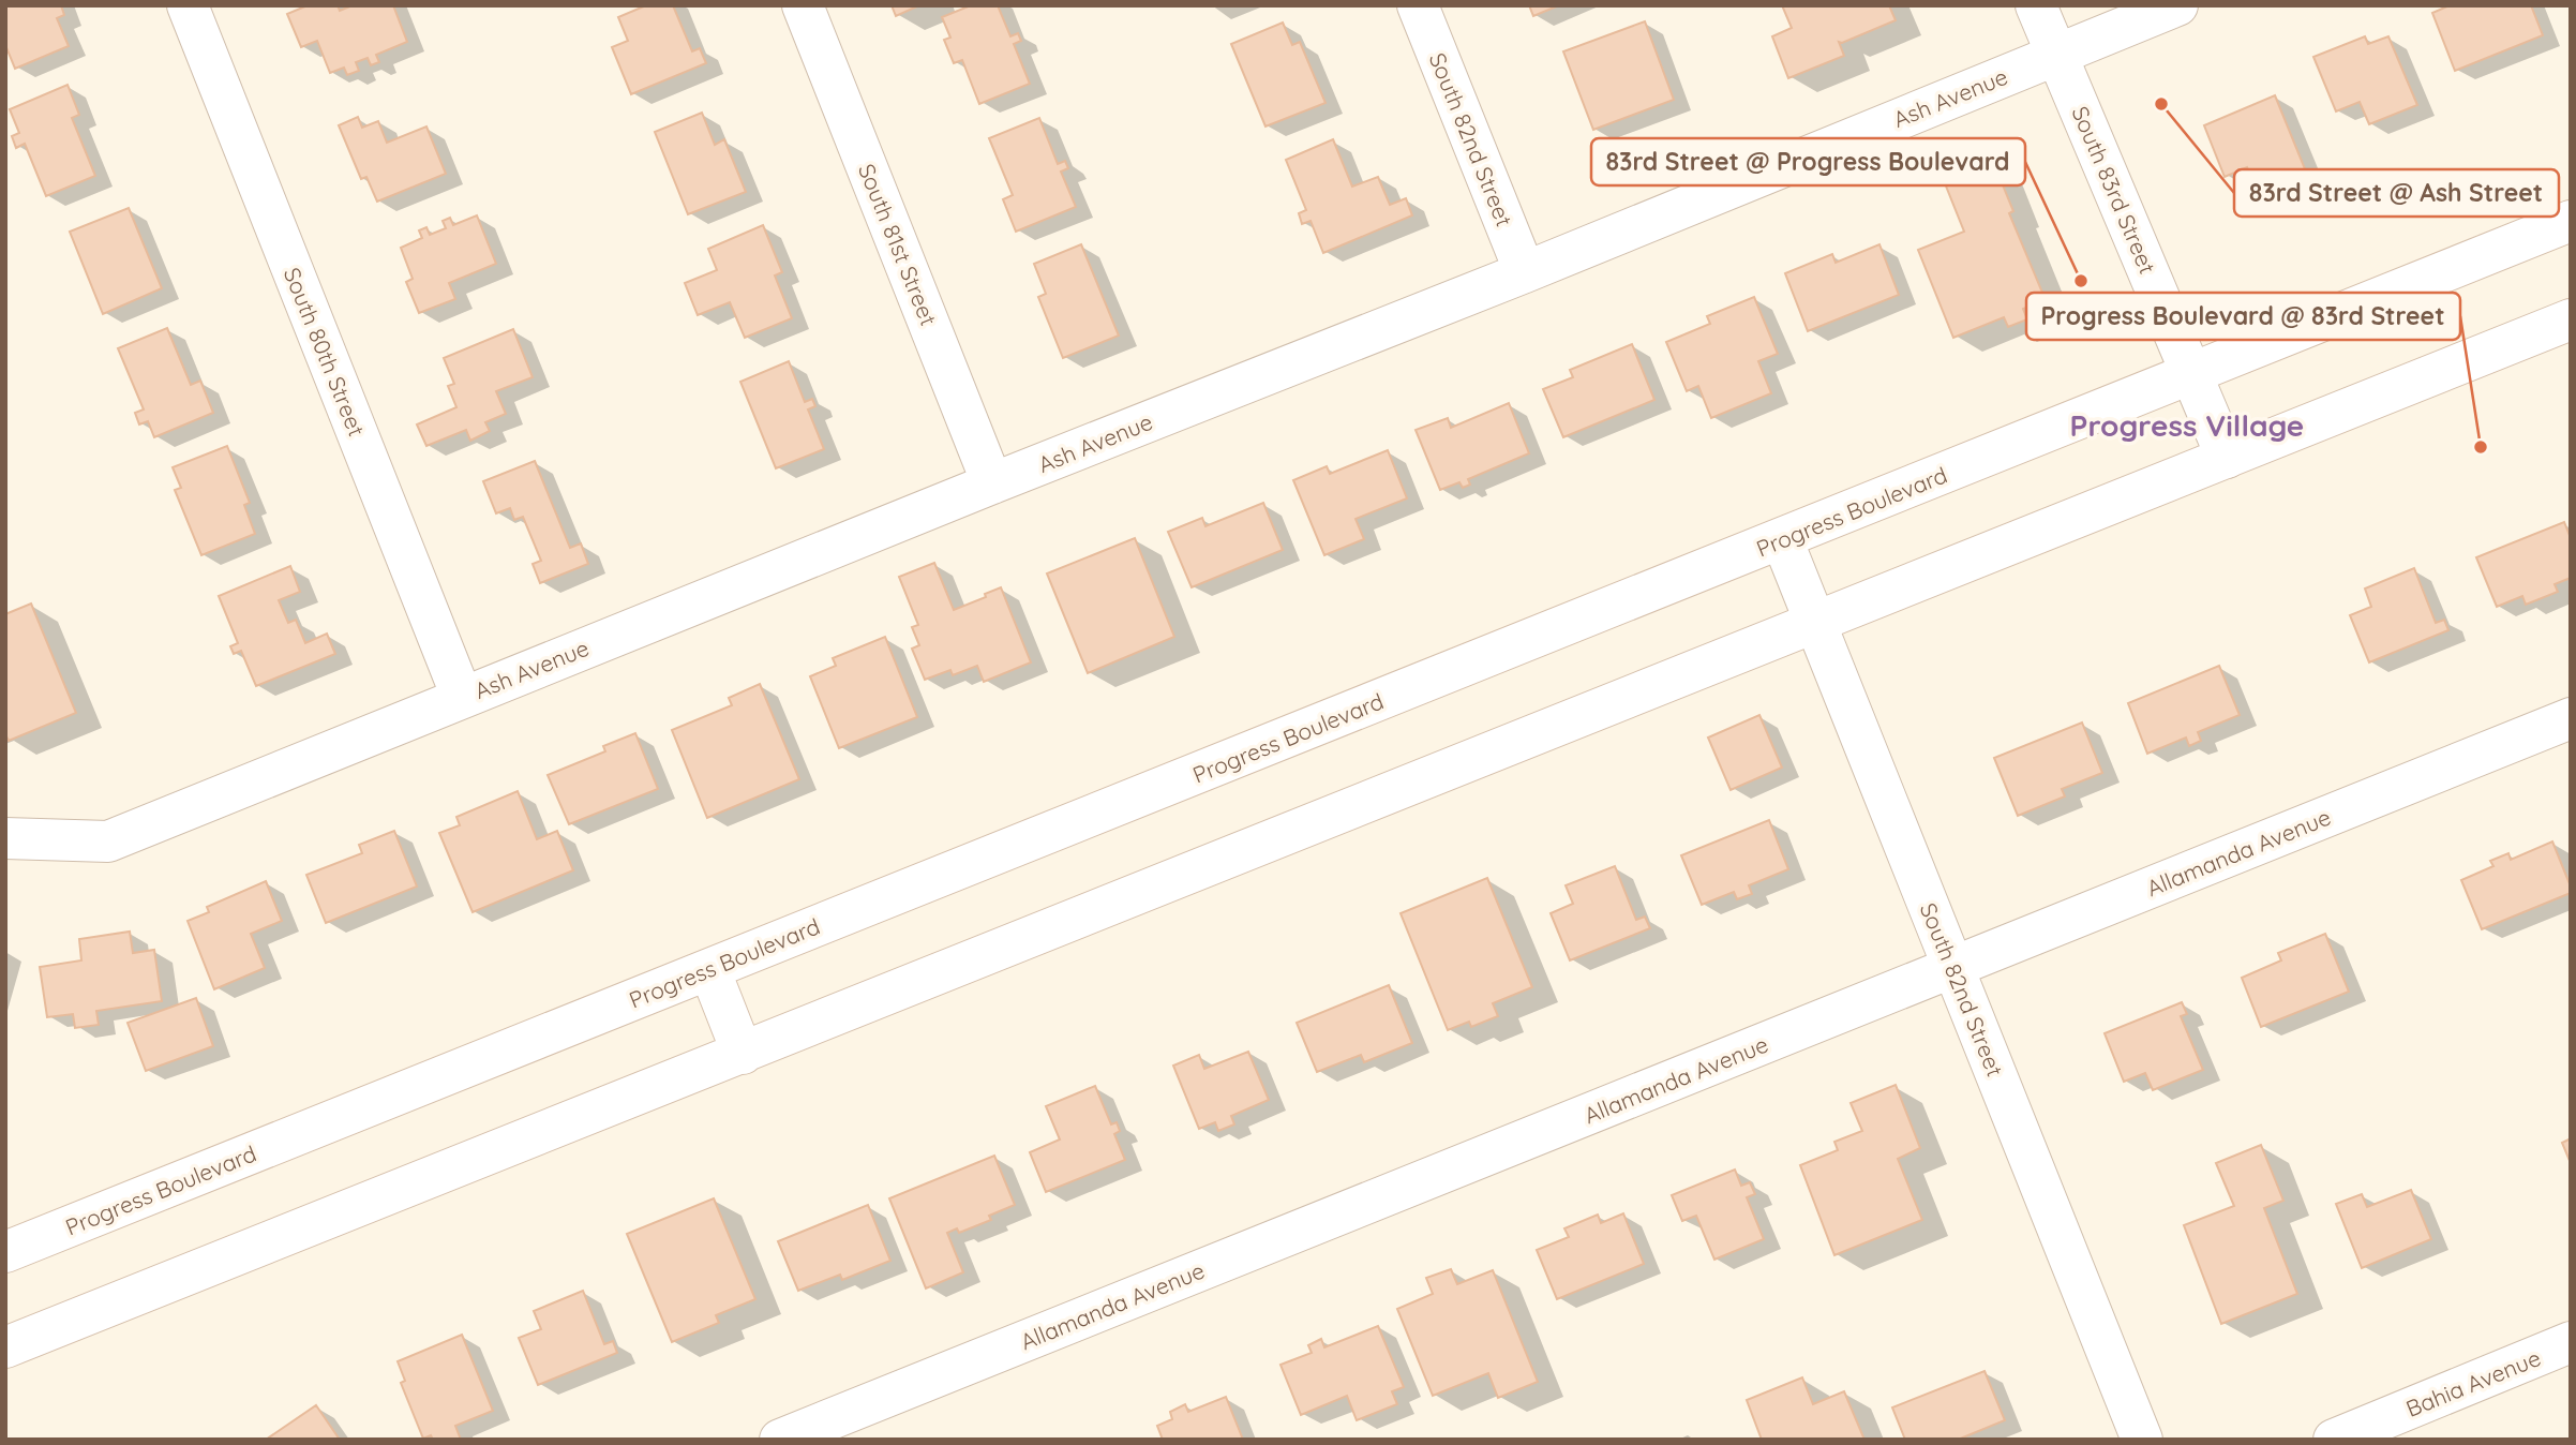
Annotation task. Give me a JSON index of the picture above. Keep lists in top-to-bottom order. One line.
{"streets":{"street":["Ash Avenue","South 82nd Street","South 83rd Street","South 81st Street","South 80th Street","Progress Boulevard","Allamanda Avenue","Bahia Avenue"]},"crossings":[["Ash Avenue","South 82nd Street"],["Ash Avenue","South 83rd Street"],["Ash Avenue","South 81st Street"],["Ash Avenue","South 80th Street"],["South 82nd Street","Progress Boulevard"],["South 82nd Street","Allamanda Avenue"],["South 83rd Street","Progress Boulevard"]],"districts":["Progress Village"],"places":["83rd Street @ Ash Street","83rd Street @ Progress Boulevard","Progress Boulevard @ 83rd Street"]}
